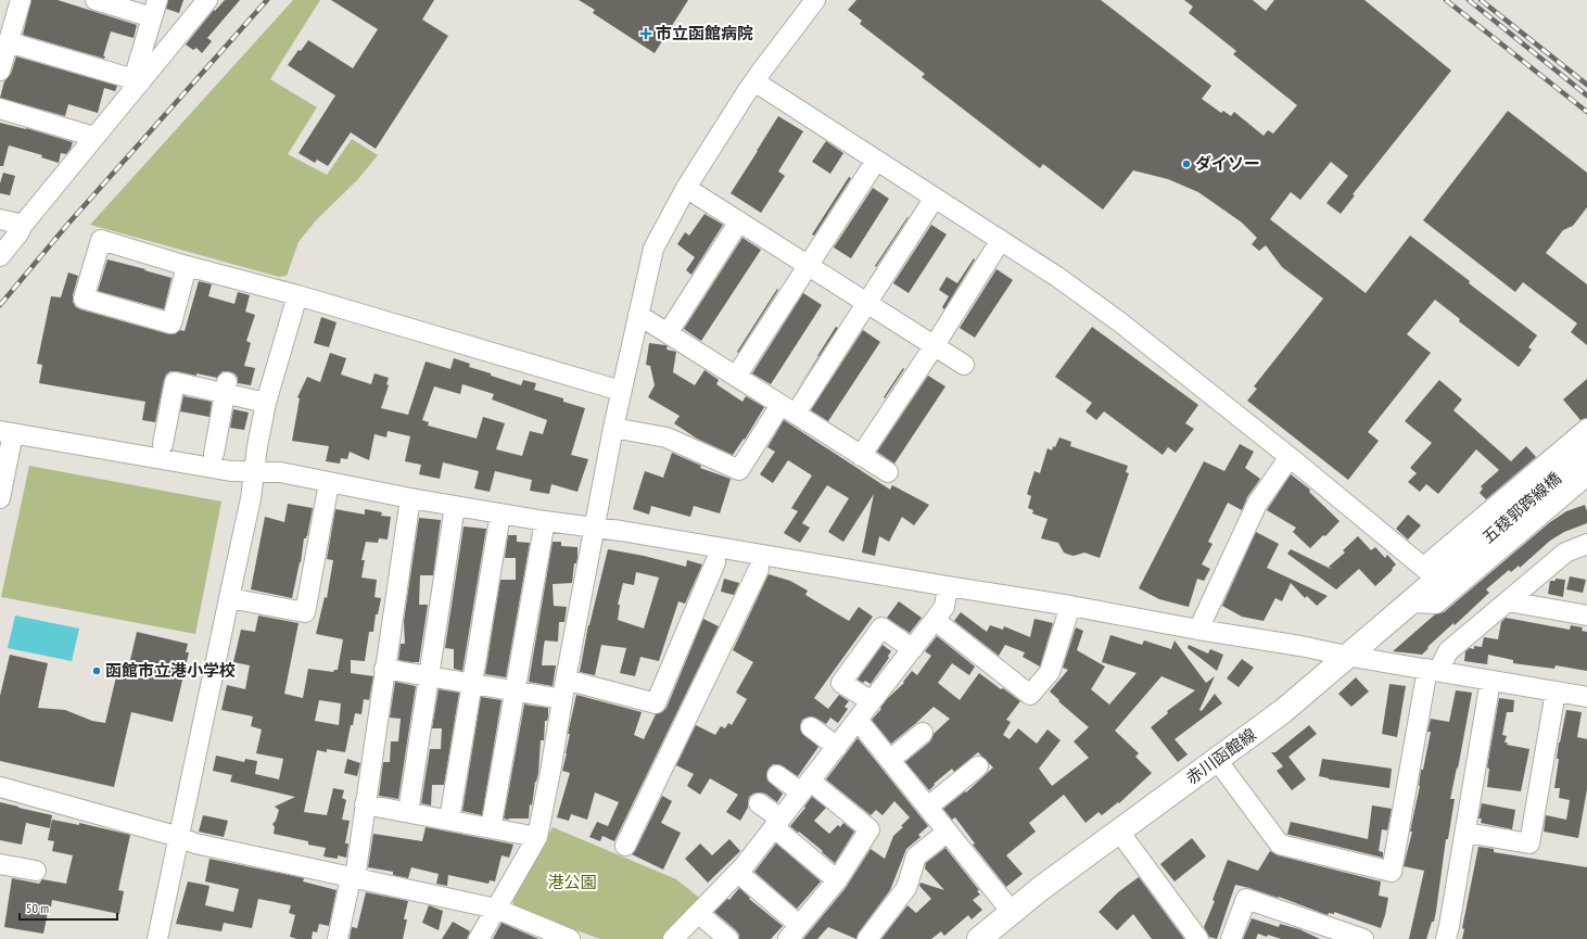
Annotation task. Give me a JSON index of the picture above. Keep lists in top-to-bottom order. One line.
{"streets":{"main road":["五稜郭跨線橋","赤川函館線"]},"crossings":[["五稜郭跨線橋","赤川函館線"]],"parks":["港公園"],"places":{"health":["市立函館病院"],"other":["ダイソー","函館市立港小学校"]},"scale_bar":"50 m"}
